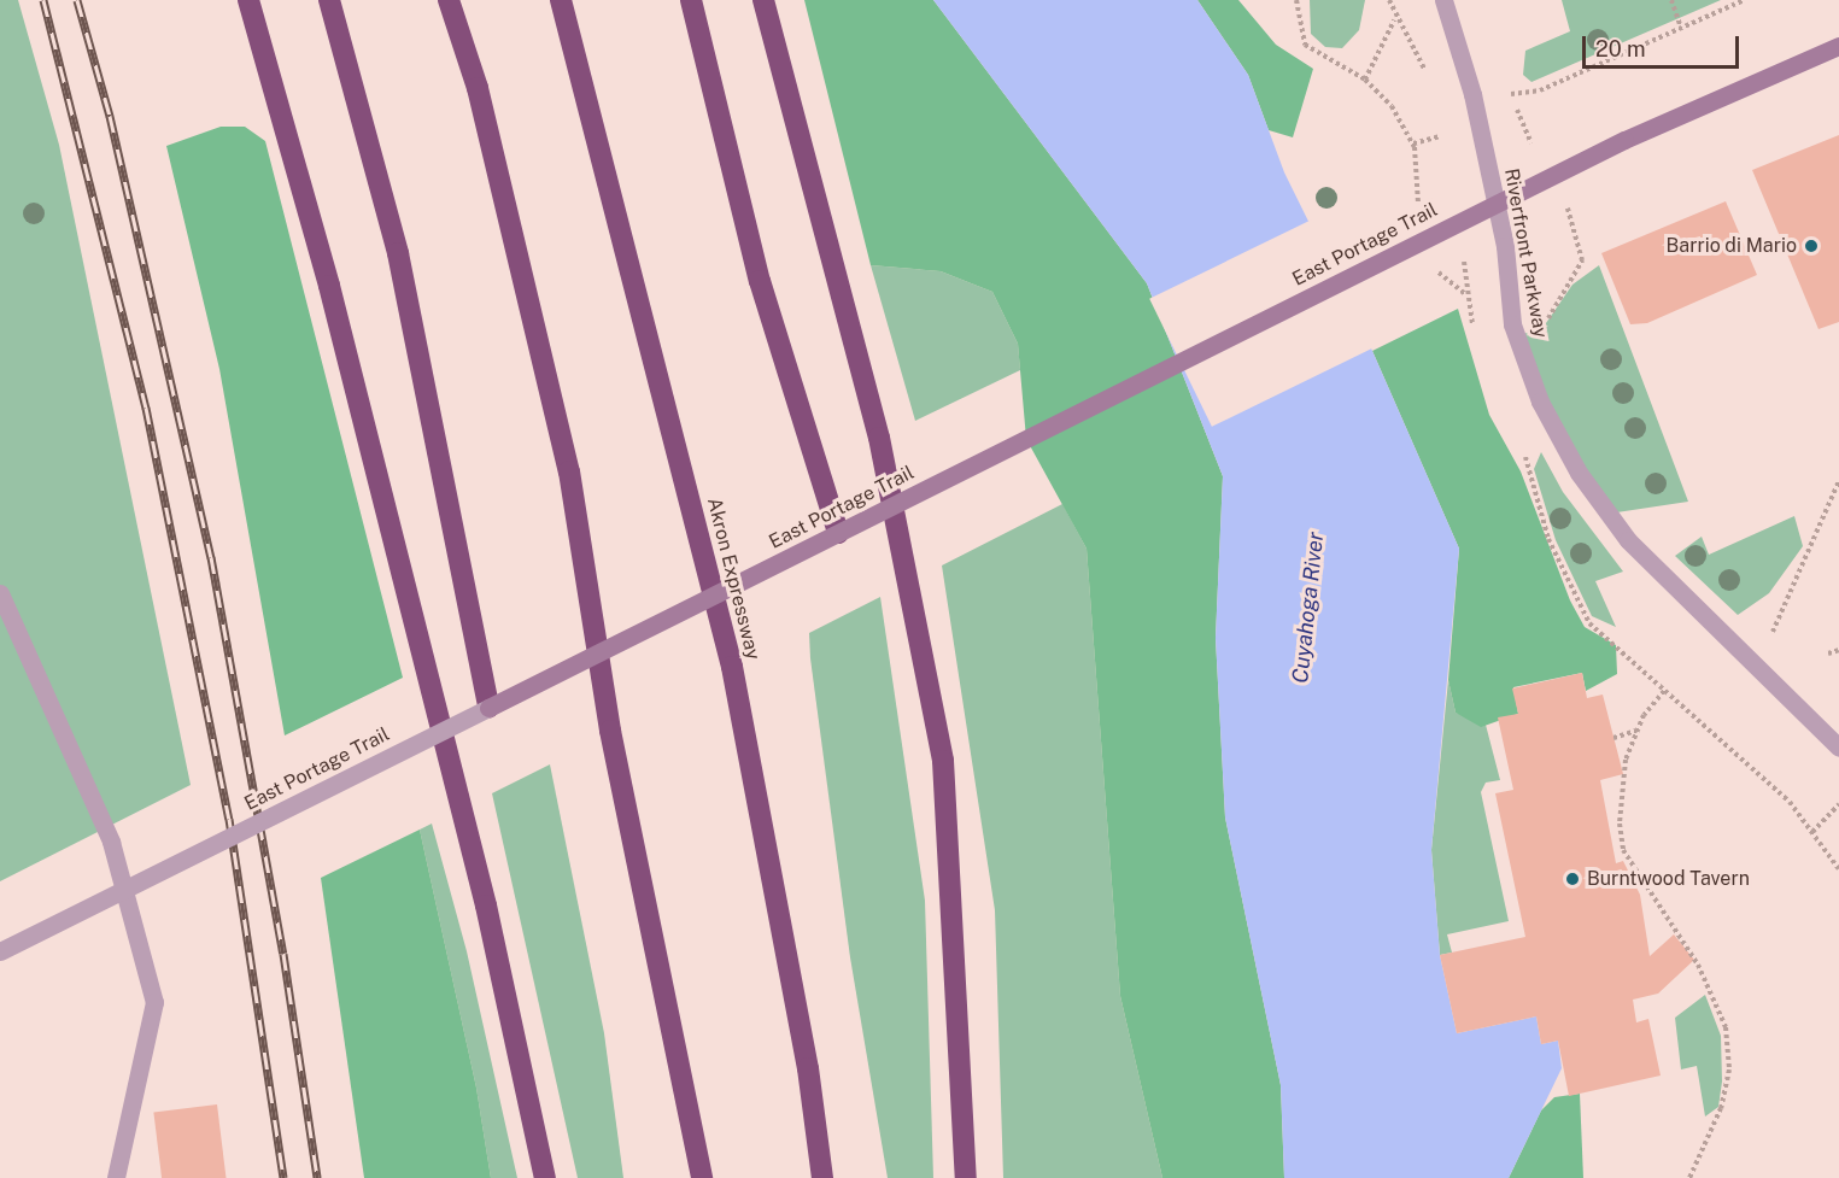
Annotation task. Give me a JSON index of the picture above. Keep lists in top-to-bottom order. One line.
{"streets":{"highway":["Akron Expressway"],"main road":["East Portage Trail"],"street":["Riverfront Parkway"]},"water":["Cuyahoga River"],"places":["Barrio di Mario","Burntwood Tavern"],"scale_bar":"20 m"}
